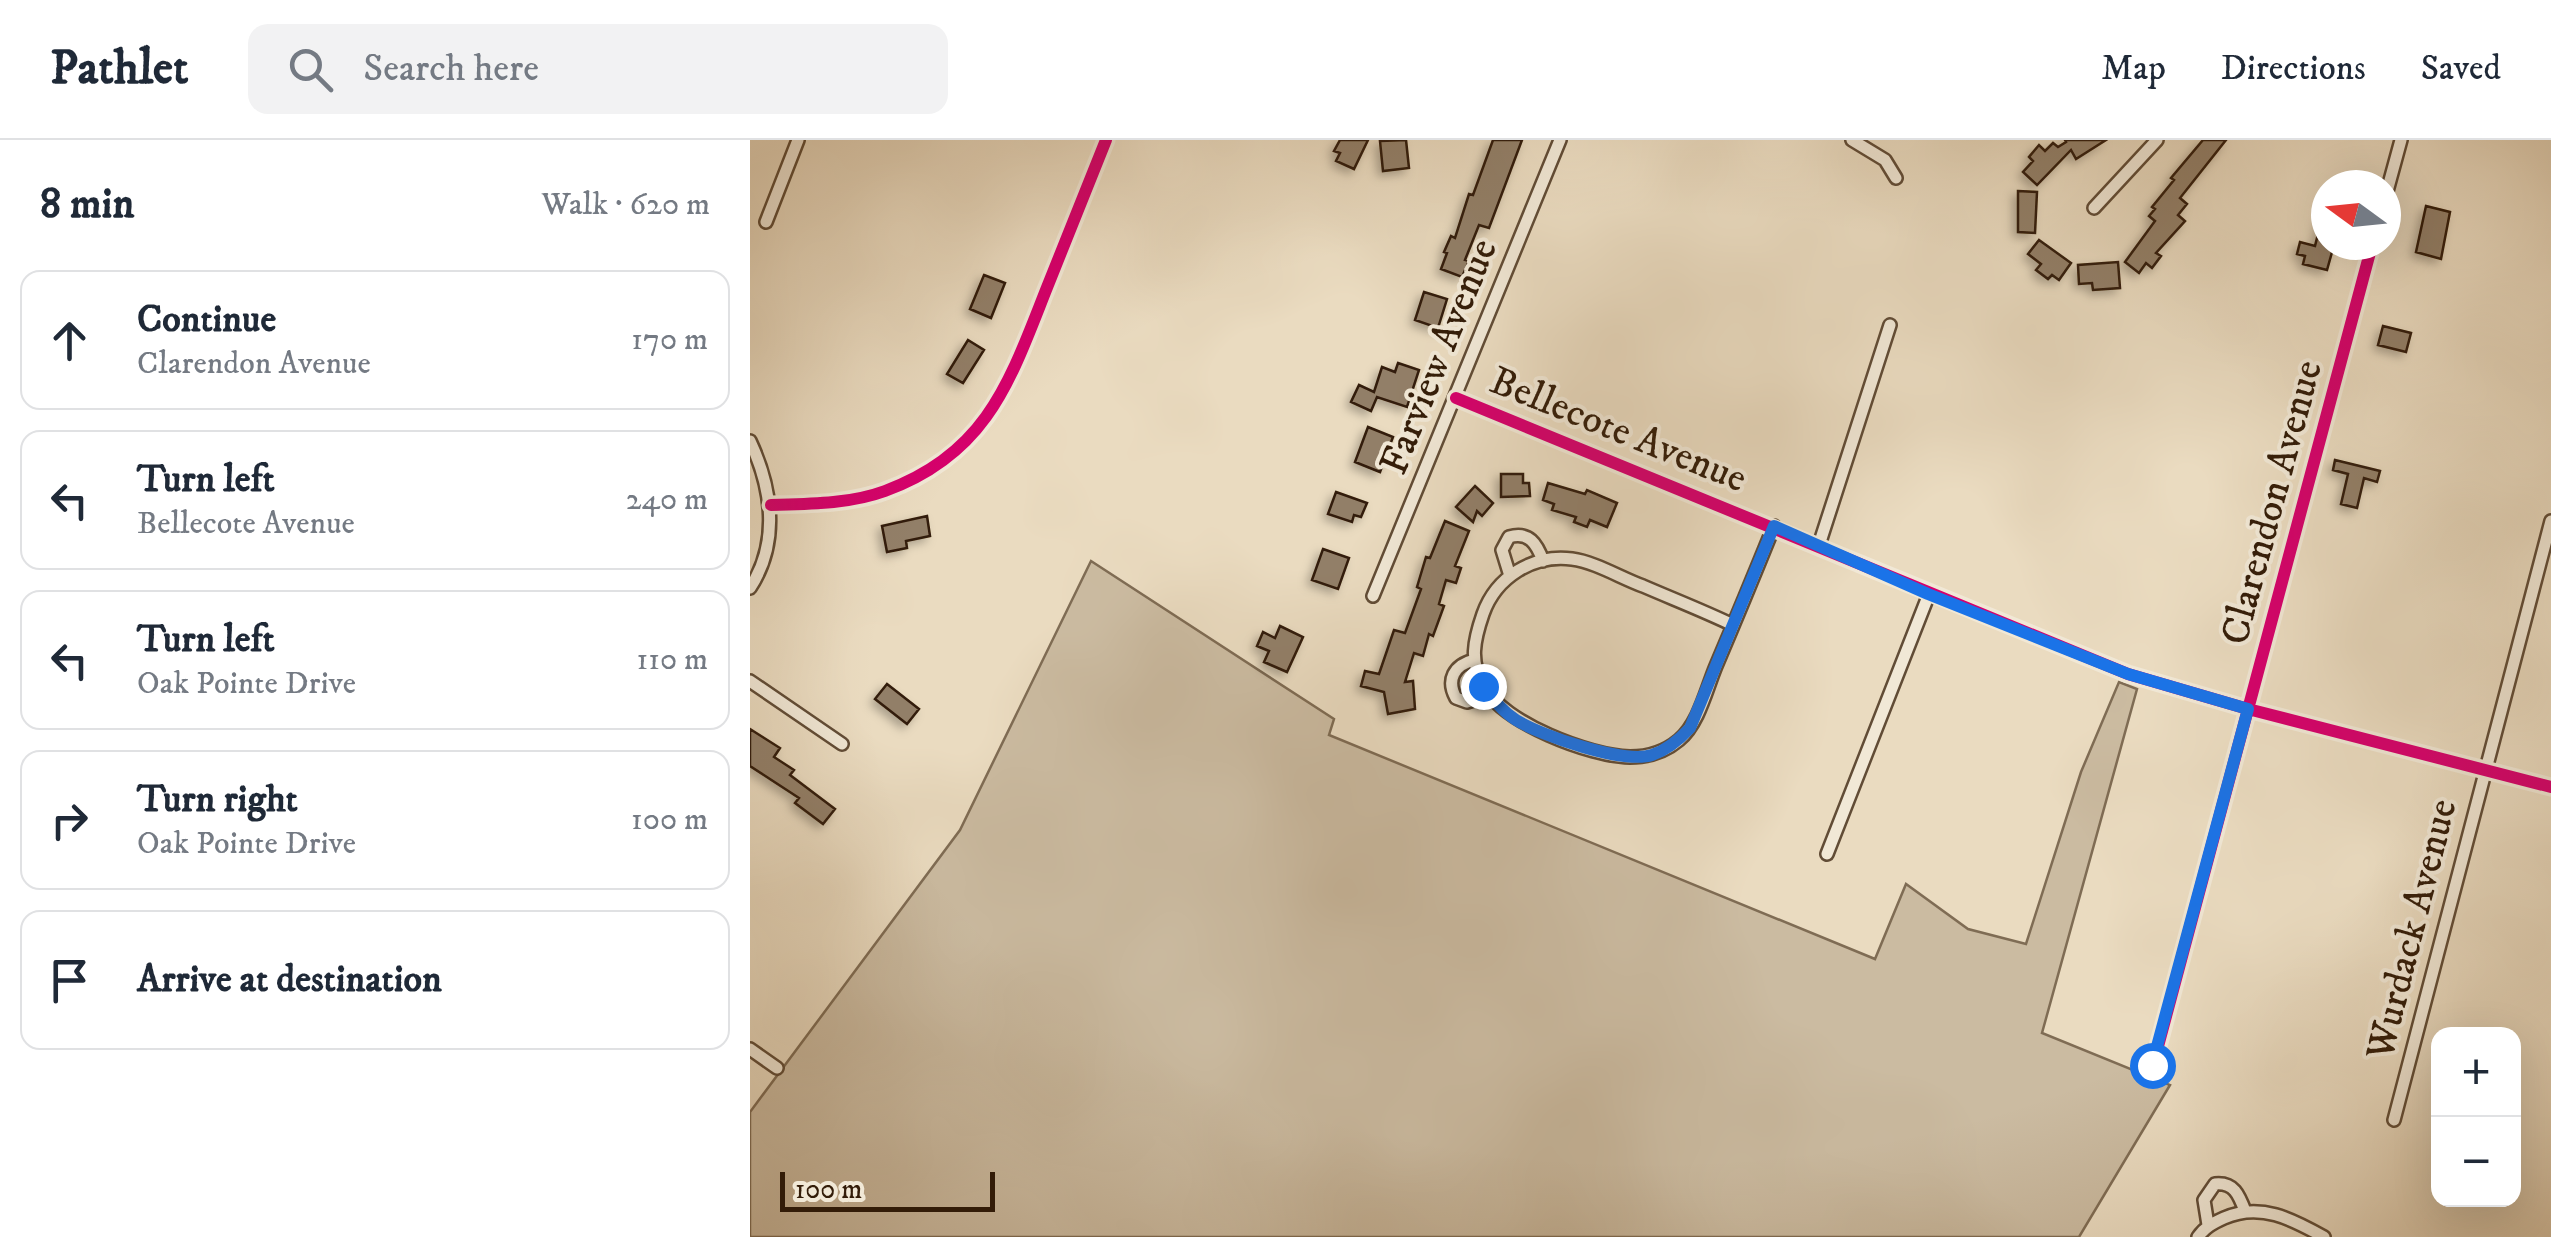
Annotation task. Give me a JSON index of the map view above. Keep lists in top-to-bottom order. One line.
{"streets":{"street":["Farview Avenue","Bellecote Avenue","Clarendon Avenue","Wurdack Avenue"]},"crossings":[["Farview Avenue","Bellecote Avenue"],["Bellecote Avenue","Clarendon Avenue"],["Bellecote Avenue","Wurdack Avenue"]],"scale_bar":"100 m","north":"left","page":{"header":"Pathlet","search":"Search here","nav":["Map","Directions","Saved"],"heading":["8 min","Walk · 620 m"],"list":[["Continue","Clarendon Avenue","170 m"],["Turn left","Bellecote Avenue","240 m"],["Turn left","Oak Pointe Drive","110 m"],["Turn right","Oak Pointe Drive","100 m"],"Arrive at destination"],"map_buttons":["+","−"],"scale":"100 m"}}
